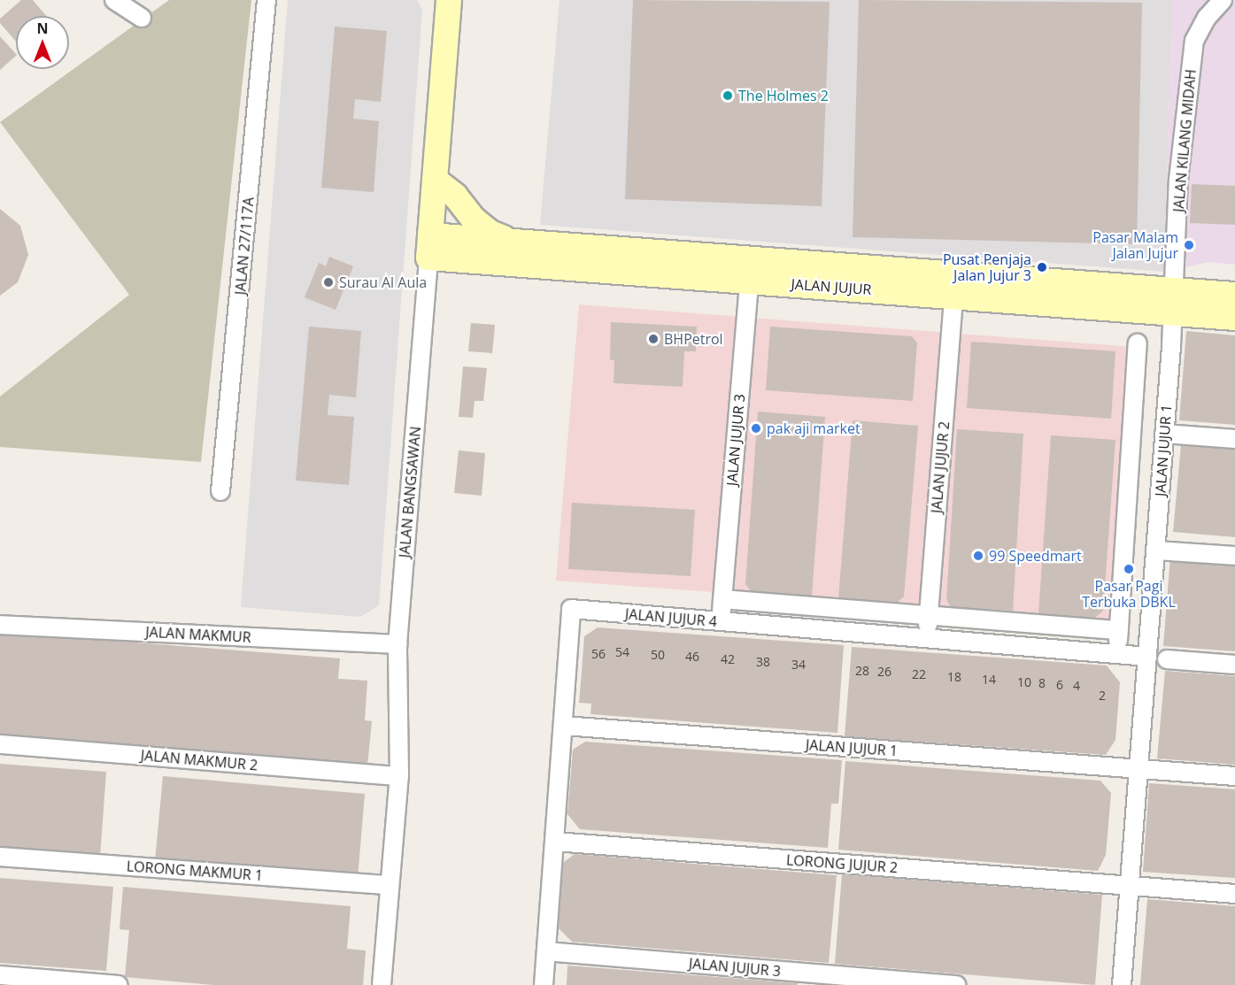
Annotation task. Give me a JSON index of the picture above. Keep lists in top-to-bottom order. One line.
{"streets":{"street":["JALAN KILANG MIDAH","JALAN 27/117A","JALAN JUJUR","JALAN JUJUR 3","JALAN JUJUR 1","JALAN JUJUR 2","JALAN BANGSAWAN","JALAN JUJUR 4","JALAN MAKMUR","JALAN MAKMUR 2","LORONG JUJUR 2","LORONG MAKMUR 1"]},"crossings":[["JALAN KILANG MIDAH","JALAN JUJUR"],["JALAN KILANG MIDAH","JALAN JUJUR 1"],["JALAN JUJUR","JALAN JUJUR 3"],["JALAN JUJUR","JALAN JUJUR 1"],["JALAN JUJUR","JALAN JUJUR 2"],["JALAN JUJUR","JALAN BANGSAWAN"],["JALAN JUJUR 3","JALAN JUJUR 4"],["JALAN JUJUR 1","JALAN JUJUR 4"],["JALAN JUJUR 1","LORONG JUJUR 2"],["JALAN JUJUR 2","JALAN JUJUR 4"],["JALAN BANGSAWAN","JALAN MAKMUR"],["JALAN BANGSAWAN","JALAN MAKMUR 2"],["JALAN BANGSAWAN","LORONG MAKMUR 1"],["JALAN JUJUR 4","LORONG JUJUR 2"]],"places":["The Holmes 2","Pasar Malam Jalan Jujur","Pusat Penjaja Jalan Jujur 3","Surau Al Aula","BHPetrol","pak aji market","99 Speedmart","Pasar Pagi Terbuka DBKL"],"house_numbers":["54","56","50","46","42","38","34","28","26","22","18","14","10","8","6","4","2"],"north":"top"}
